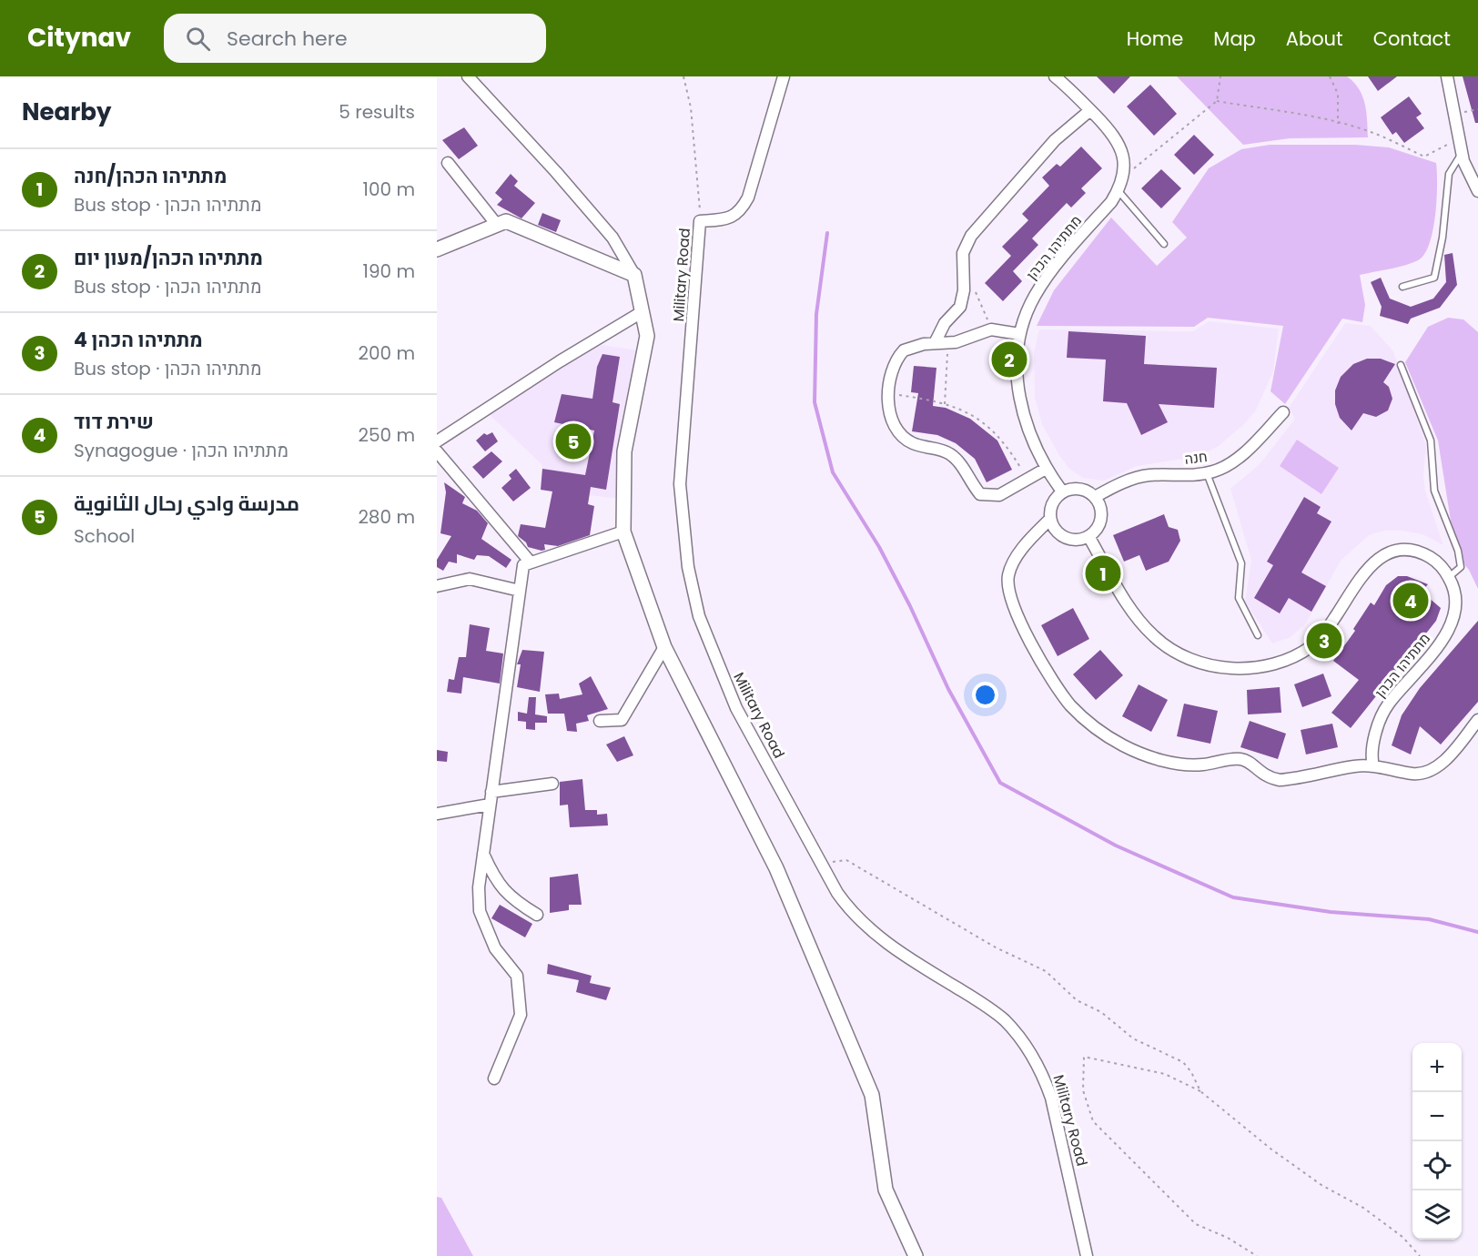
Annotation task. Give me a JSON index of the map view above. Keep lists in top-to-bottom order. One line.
{"streets":{"street":["מתתיהו הכהן","Military Road","חנה"]},"crossings":[["מתתיהו הכהן","חנה"]],"page":{"header":"Citynav","search":"Search here","nav":["Home","Map","About","Contact"],"heading":["Nearby","5 results"],"list":[{"mark":"1","name":"מתתיהו הכהן/חנה","note":"Bus stop · מתתיהו הכהן","value":"100 m"},{"mark":"2","name":"מתתיהו הכהן/מעון יום","note":"Bus stop · מתתיהו הכהן","value":"190 m"},{"mark":"3","name":"מתתיהו הכהן 4","note":"Bus stop · מתתיהו הכהן","value":"200 m"},{"mark":"4","name":"שירת דוד","note":"Synagogue · מתתיהו הכהן","value":"250 m"},{"mark":"5","name":"مدرسة وادي رحال الثانوية","note":"School","value":"280 m"}],"pins":["2","5","1","4","3"],"map_buttons":["+","−"]}}
